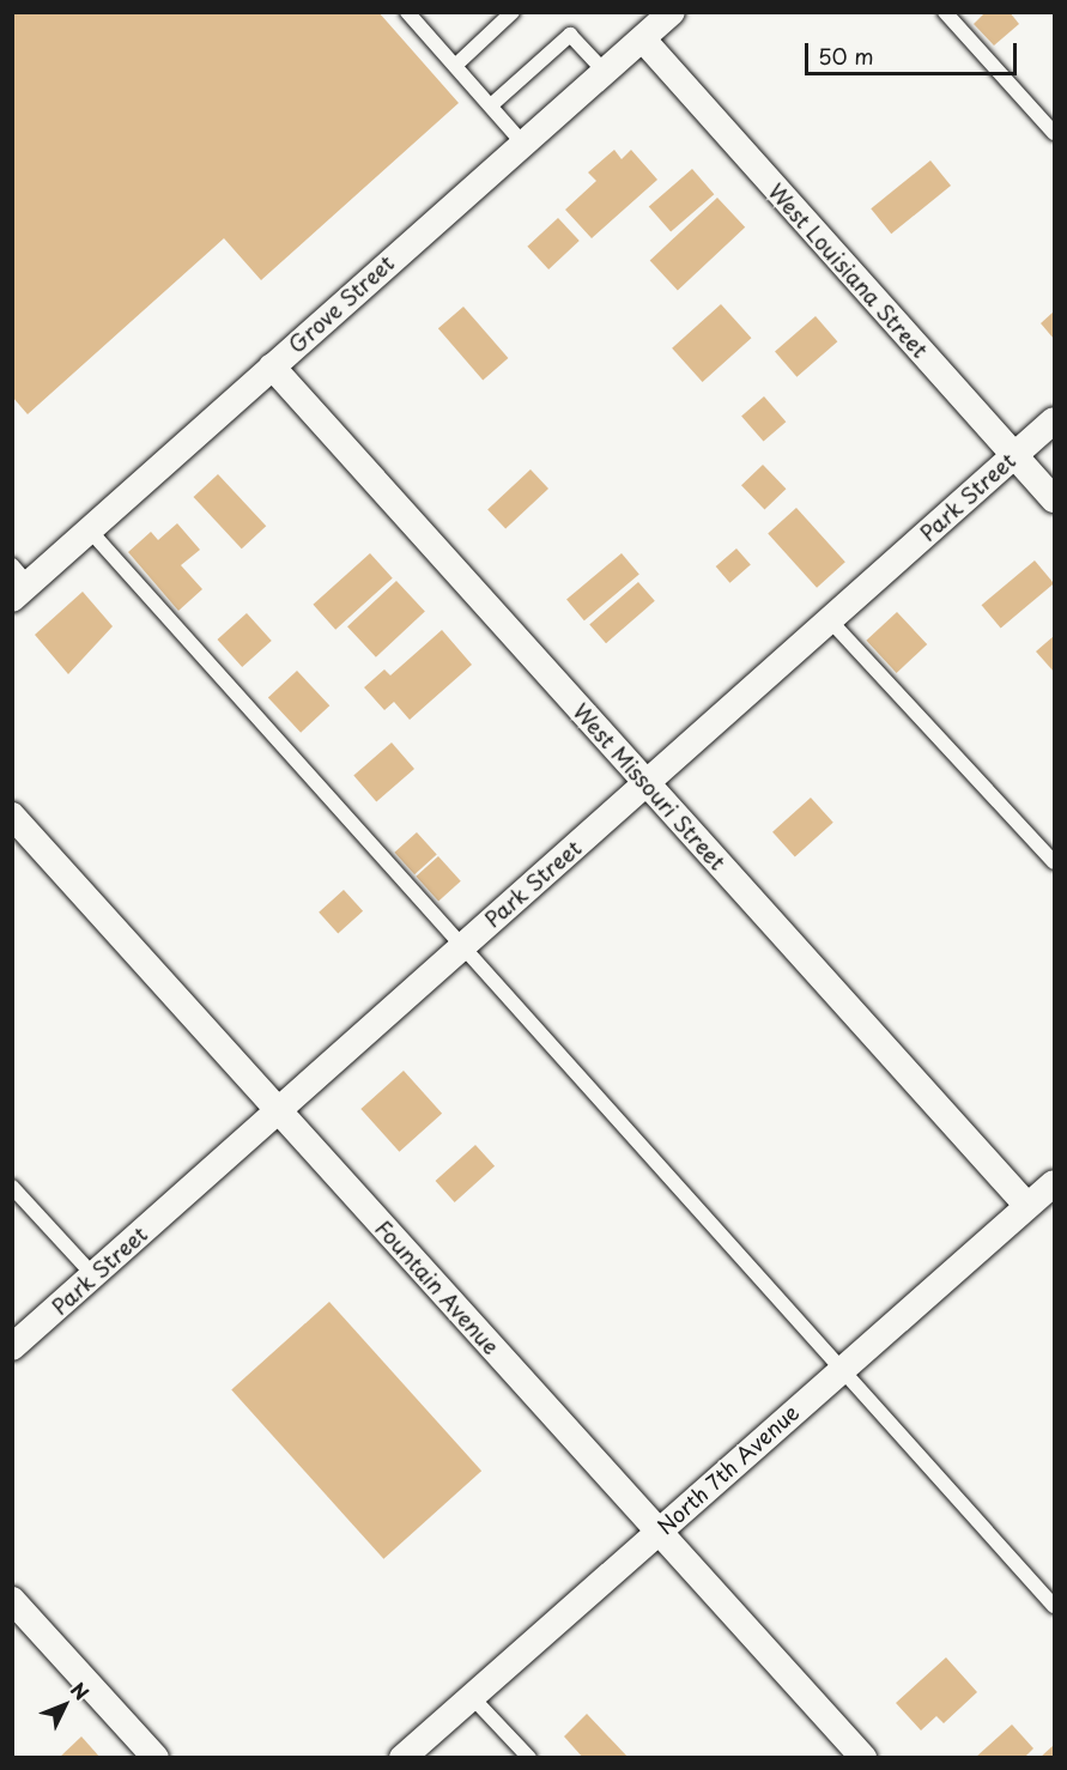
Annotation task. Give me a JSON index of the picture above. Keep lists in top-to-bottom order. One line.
{"streets":{"street":["West Louisiana Street","Grove Street","Park Street","West Missouri Street","Fountain Avenue","North 7th Avenue"]},"crossings":[["West Louisiana Street","Grove Street"],["West Louisiana Street","Park Street"],["Grove Street","West Missouri Street"],["Park Street","West Missouri Street"],["Park Street","Fountain Avenue"],["West Missouri Street","North 7th Avenue"],["Fountain Avenue","North 7th Avenue"]],"scale_bar":"50 m","north":"top right"}
